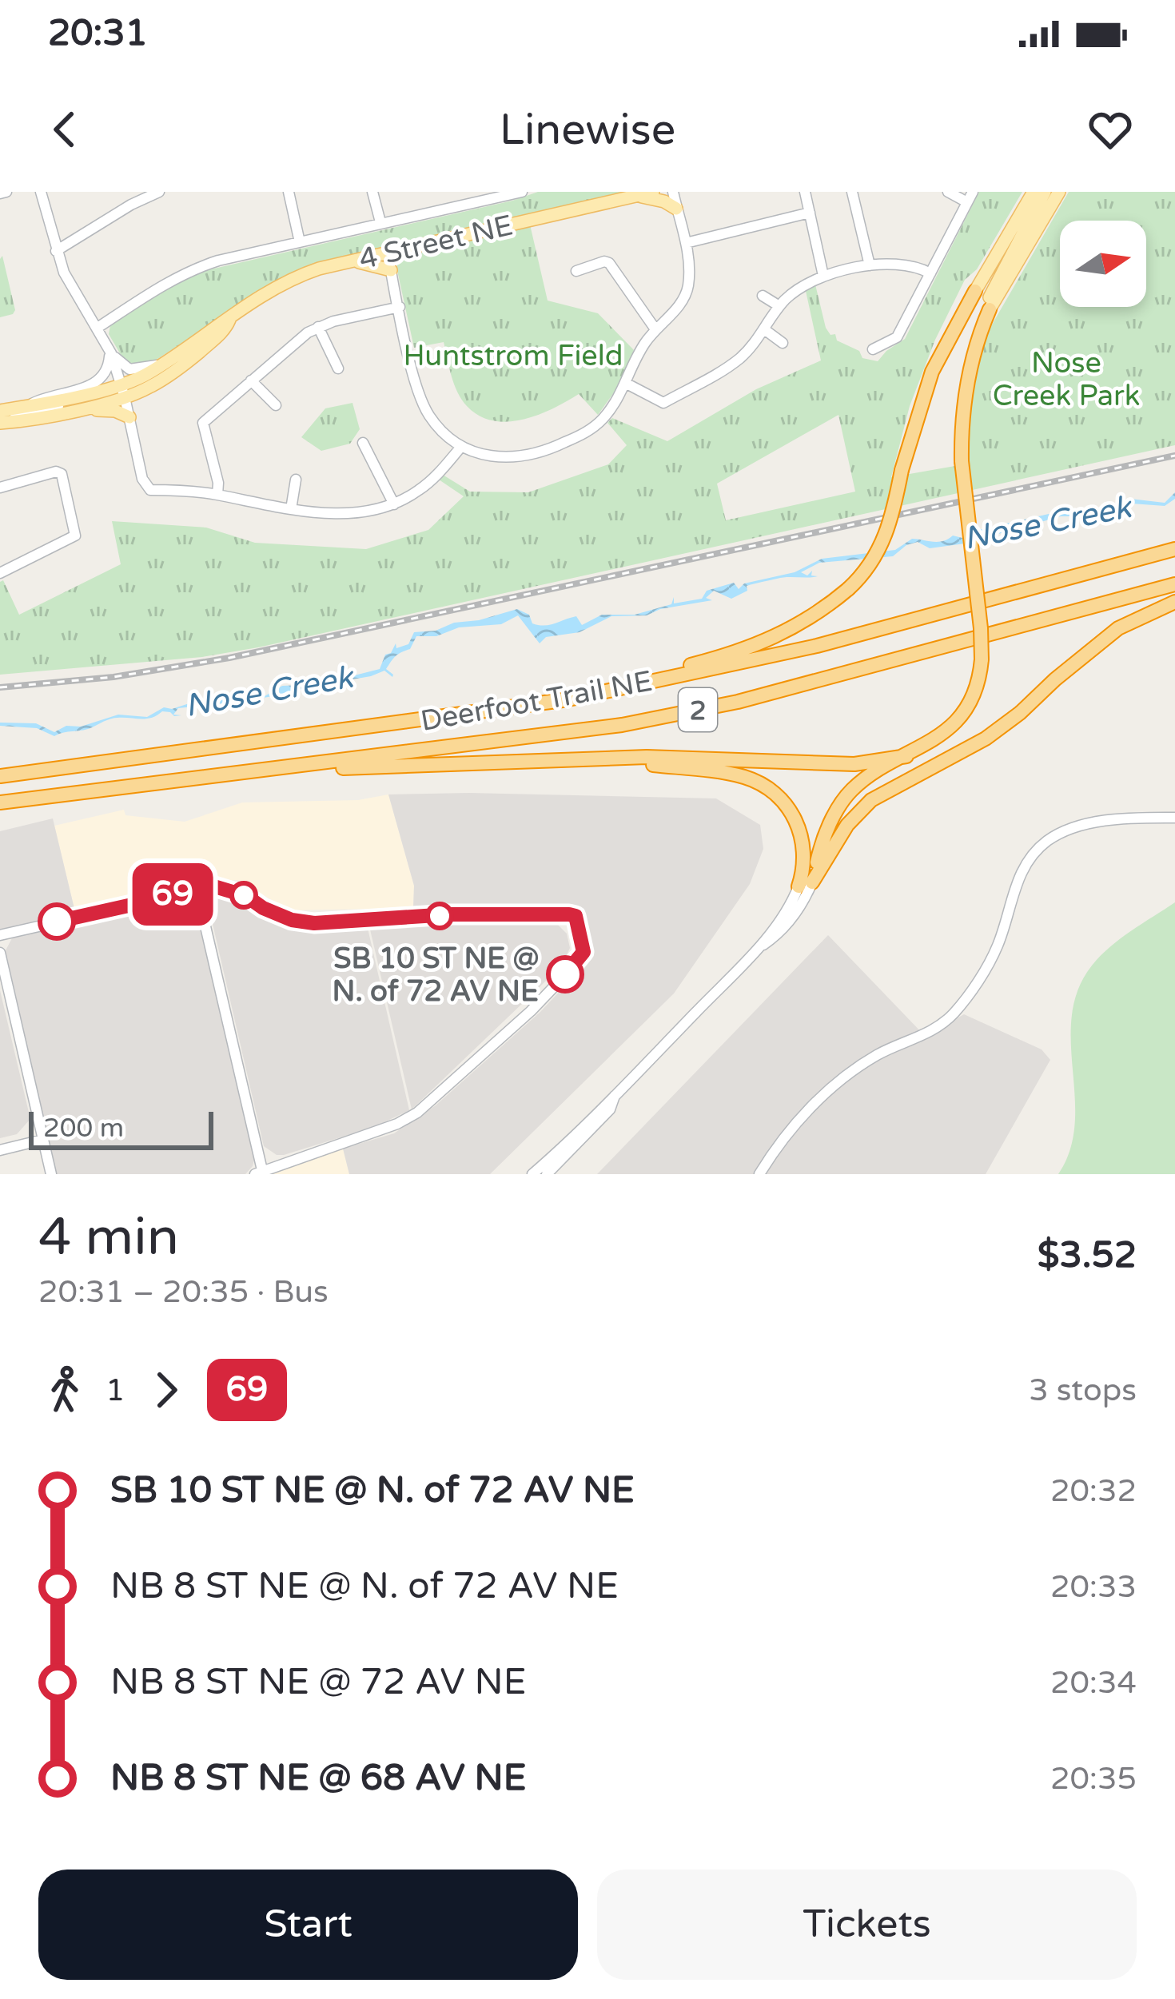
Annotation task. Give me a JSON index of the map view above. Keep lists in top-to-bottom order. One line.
{"streets":{"highway":["Deerfoot Trail NE","2"],"main road":["4 Street NE"]},"water":["Nose Creek"],"parks":["Huntstrom Field","Nose Creek Park"],"places":["SB 10 ST NE @ N. of 72 AV NE"],"lines":["bus line 69"],"scale_bar":"200 m","north":"right","page":{"status":"20:31","header":"Linewise","on_map":"69","scale":"200 m","heading":["4 min","20:31 – 20:35 · Bus","$3.52"],"legs":["1","69","3 stops"],"list":[{"name":"SB 10 ST NE @ N. of 72 AV NE","value":"20:32"},{"name":"NB 8 ST NE @ N. of 72 AV NE","value":"20:33"},{"name":"NB 8 ST NE @ 72 AV NE","value":"20:34"},{"name":"NB 8 ST NE @ 68 AV NE","value":"20:35"}],"buttons":["Start","Tickets"]}}
